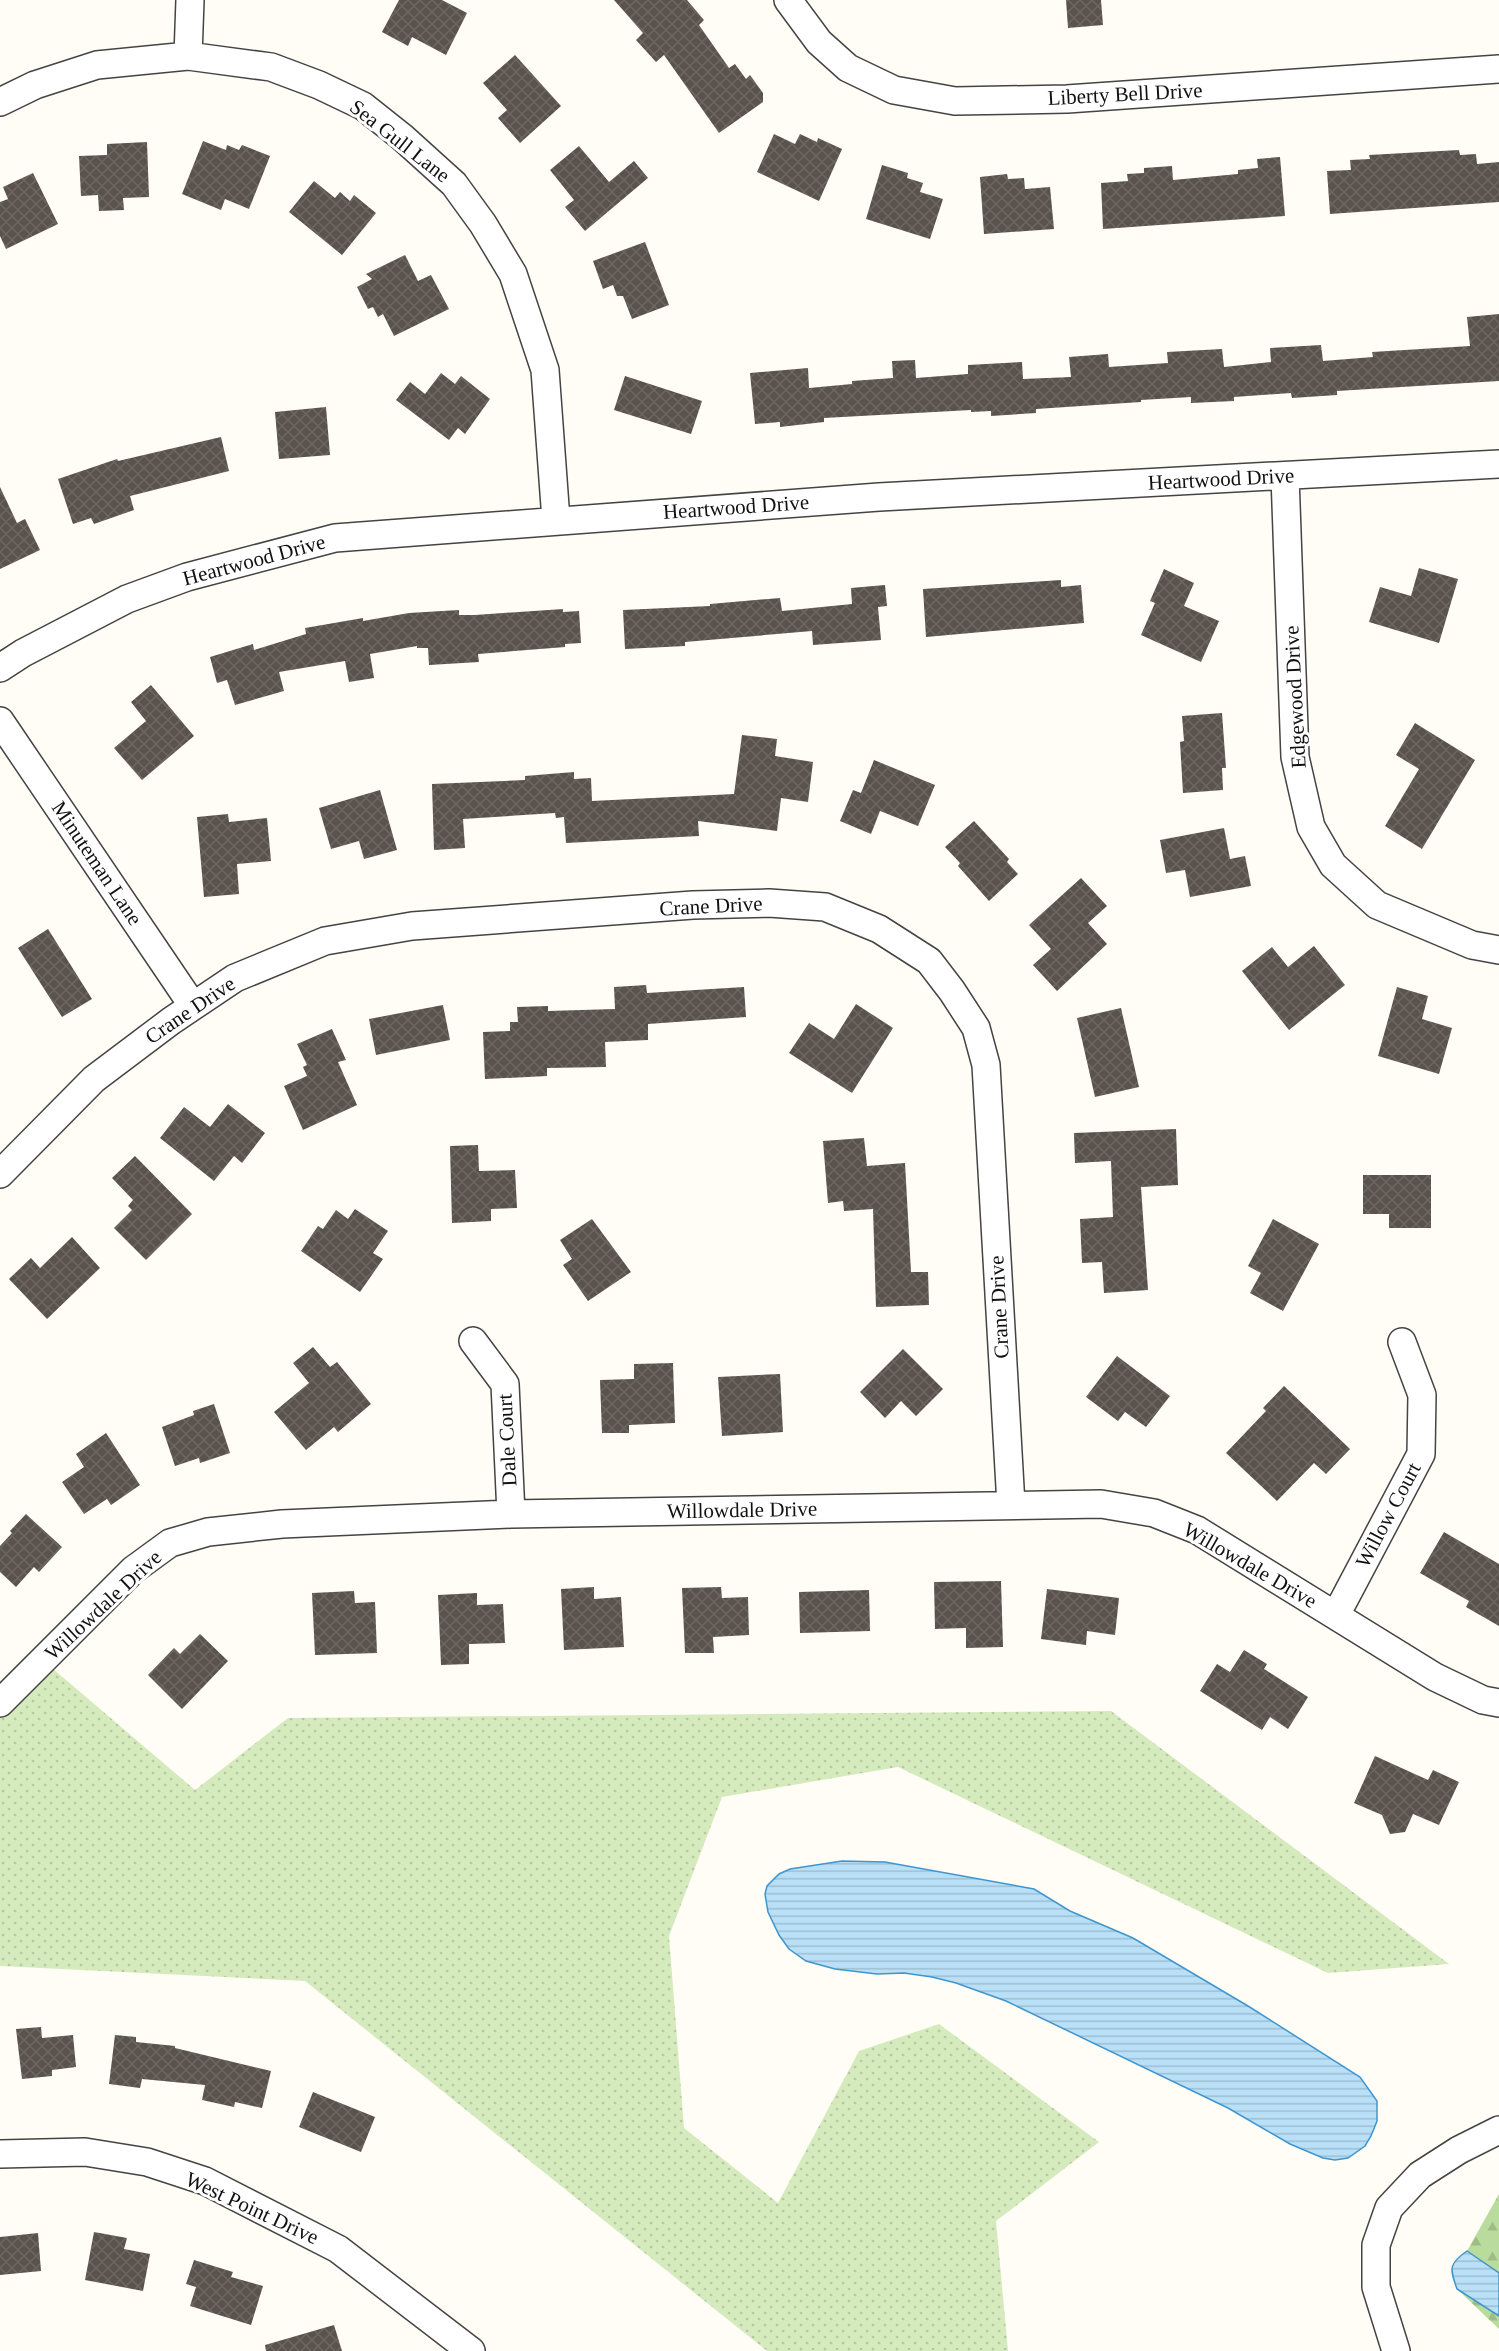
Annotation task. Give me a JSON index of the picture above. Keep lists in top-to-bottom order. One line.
{"streets":{"street":["Liberty Bell Drive","Sea Gull Lane","Heartwood Drive","Edgewood Drive","Minuteman Lane","Crane Drive","Dale Court","Willowdale Drive","Willow Court","West Point Drive"]},"crossings":[["Sea Gull Lane","Heartwood Drive"],["Heartwood Drive","Edgewood Drive"],["Minuteman Lane","Crane Drive"],["Crane Drive","Willowdale Drive"],["Dale Court","Willowdale Drive"],["Willowdale Drive","Willow Court"]]}
